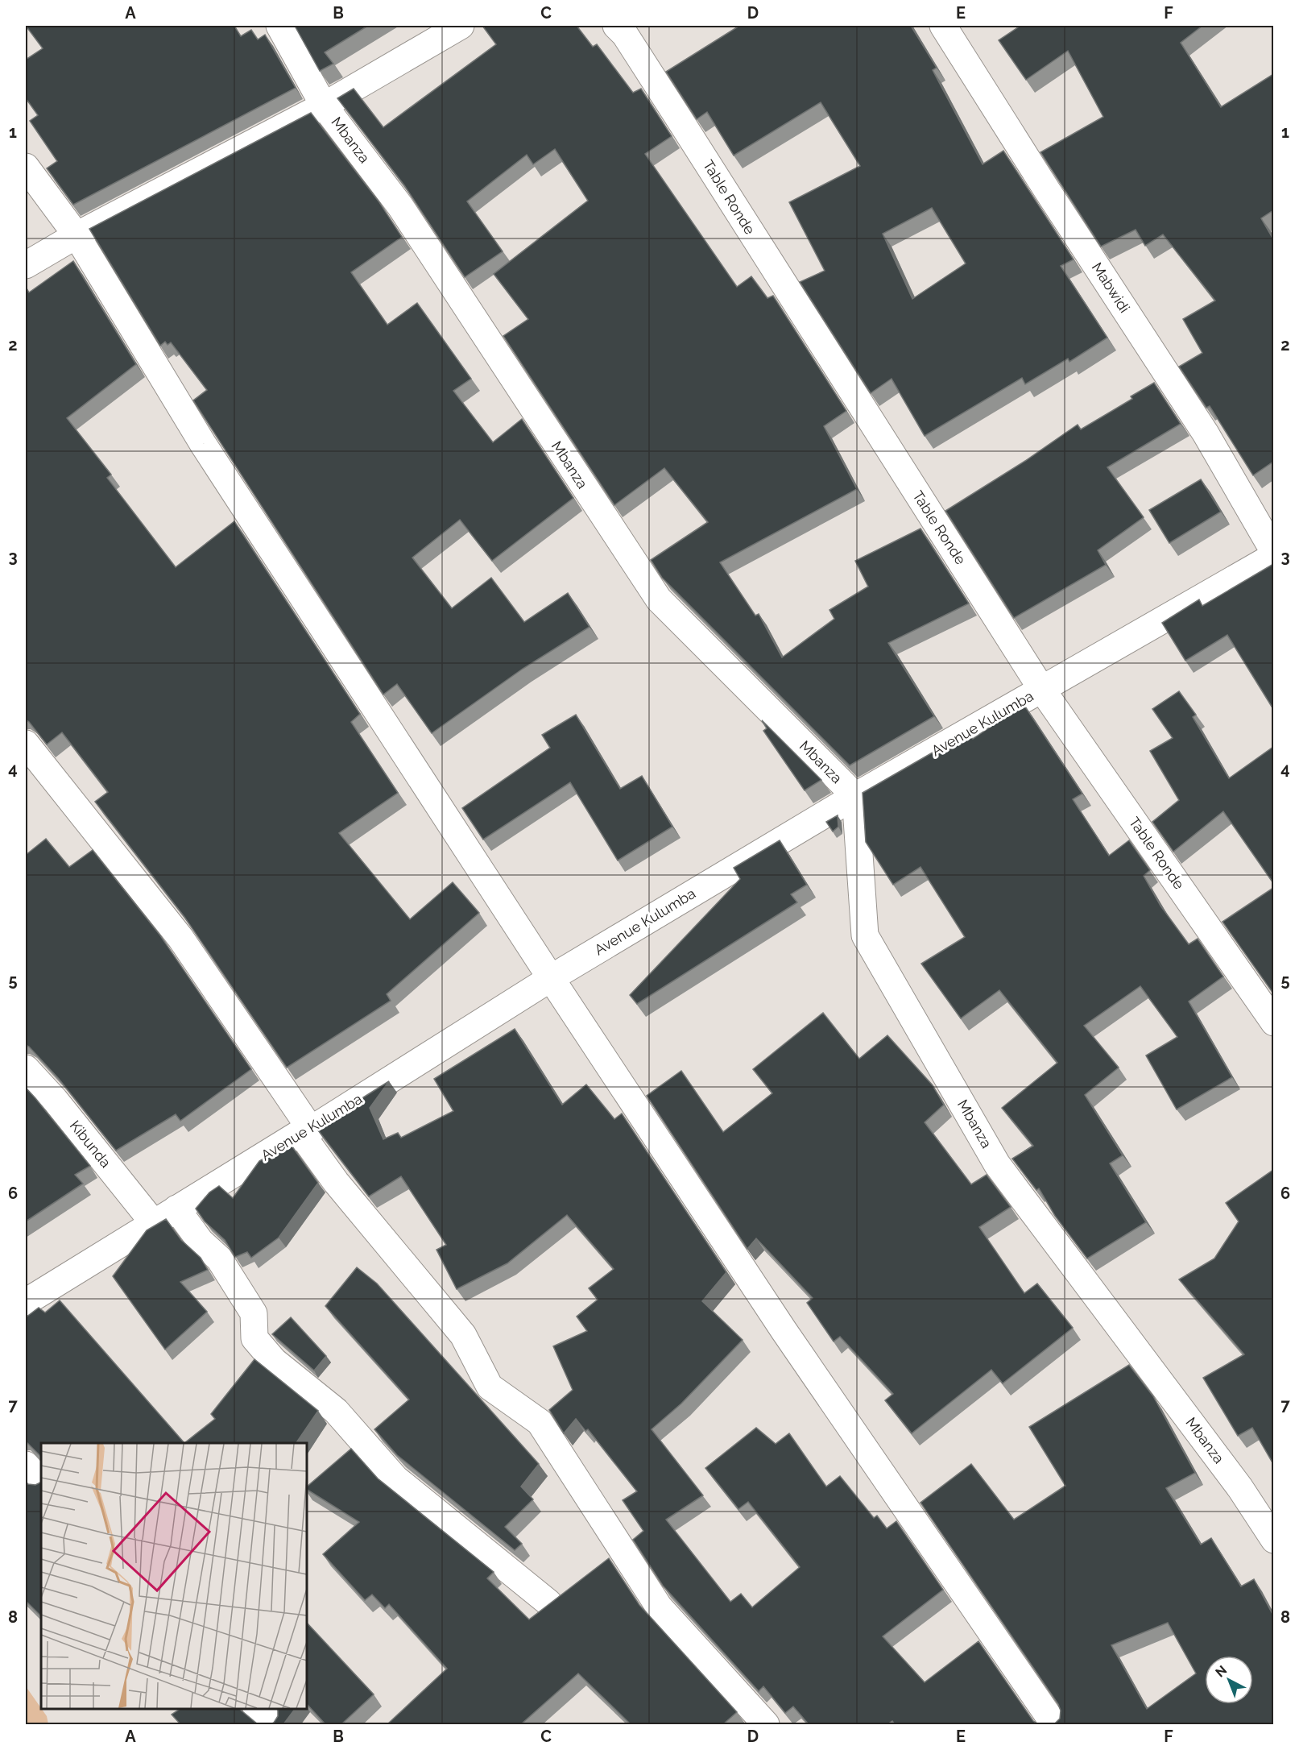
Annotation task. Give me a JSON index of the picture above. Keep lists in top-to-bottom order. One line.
{"streets":{"street":["Mbanza","Table Ronde","Mabwidi","Avenue Kulumba","Kibunda"]},"crossings":[["Mbanza","Avenue Kulumba"],["Table Ronde","Avenue Kulumba"],["Avenue Kulumba","Kibunda"]],"north":"top left","grid":{"columns":["A","B","C","D","E","F"],"rows":["1","2","3","4","5","6","7","8"]}}
